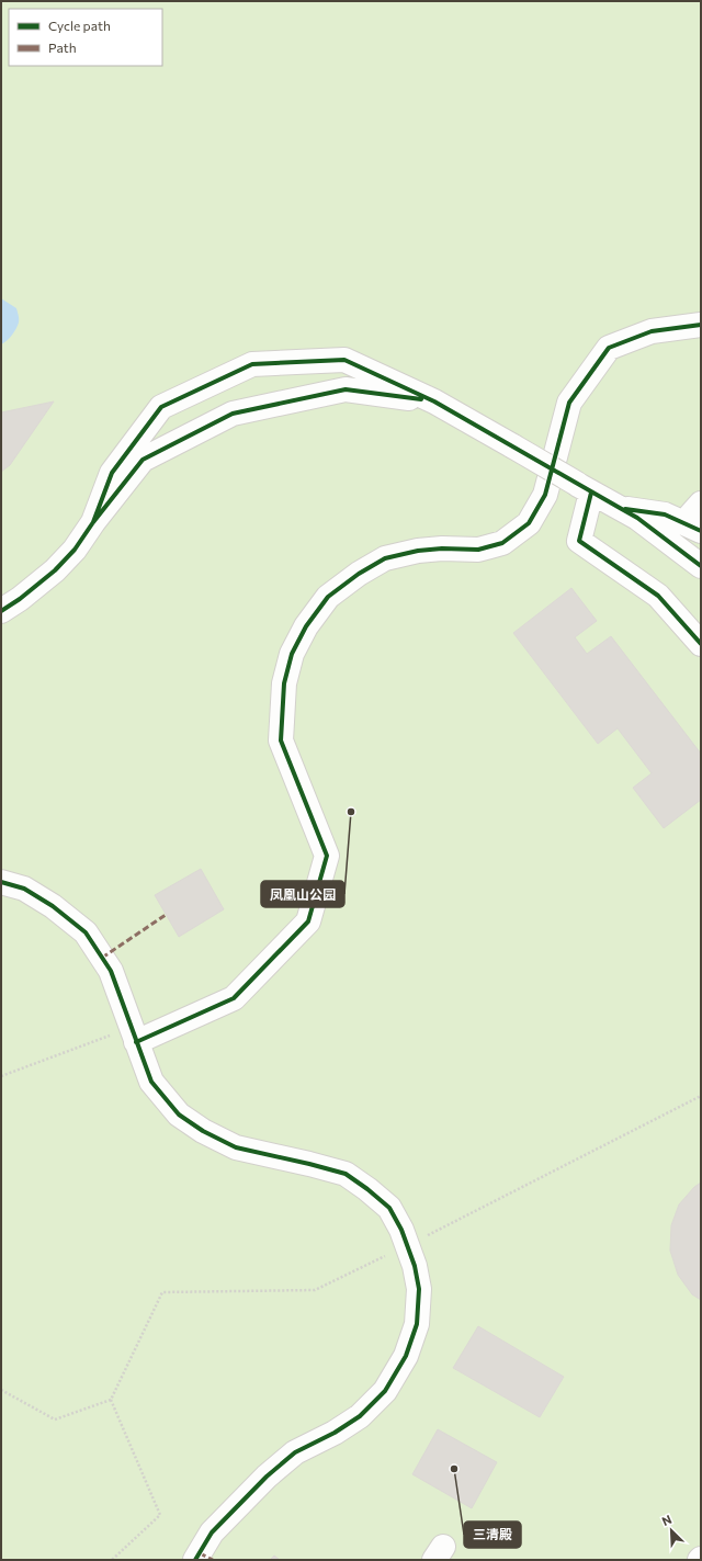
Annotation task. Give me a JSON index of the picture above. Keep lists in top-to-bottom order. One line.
{"places":["凤凰山公园","三清殿"],"legend":["Cycle path","Path"],"north":"top left"}
